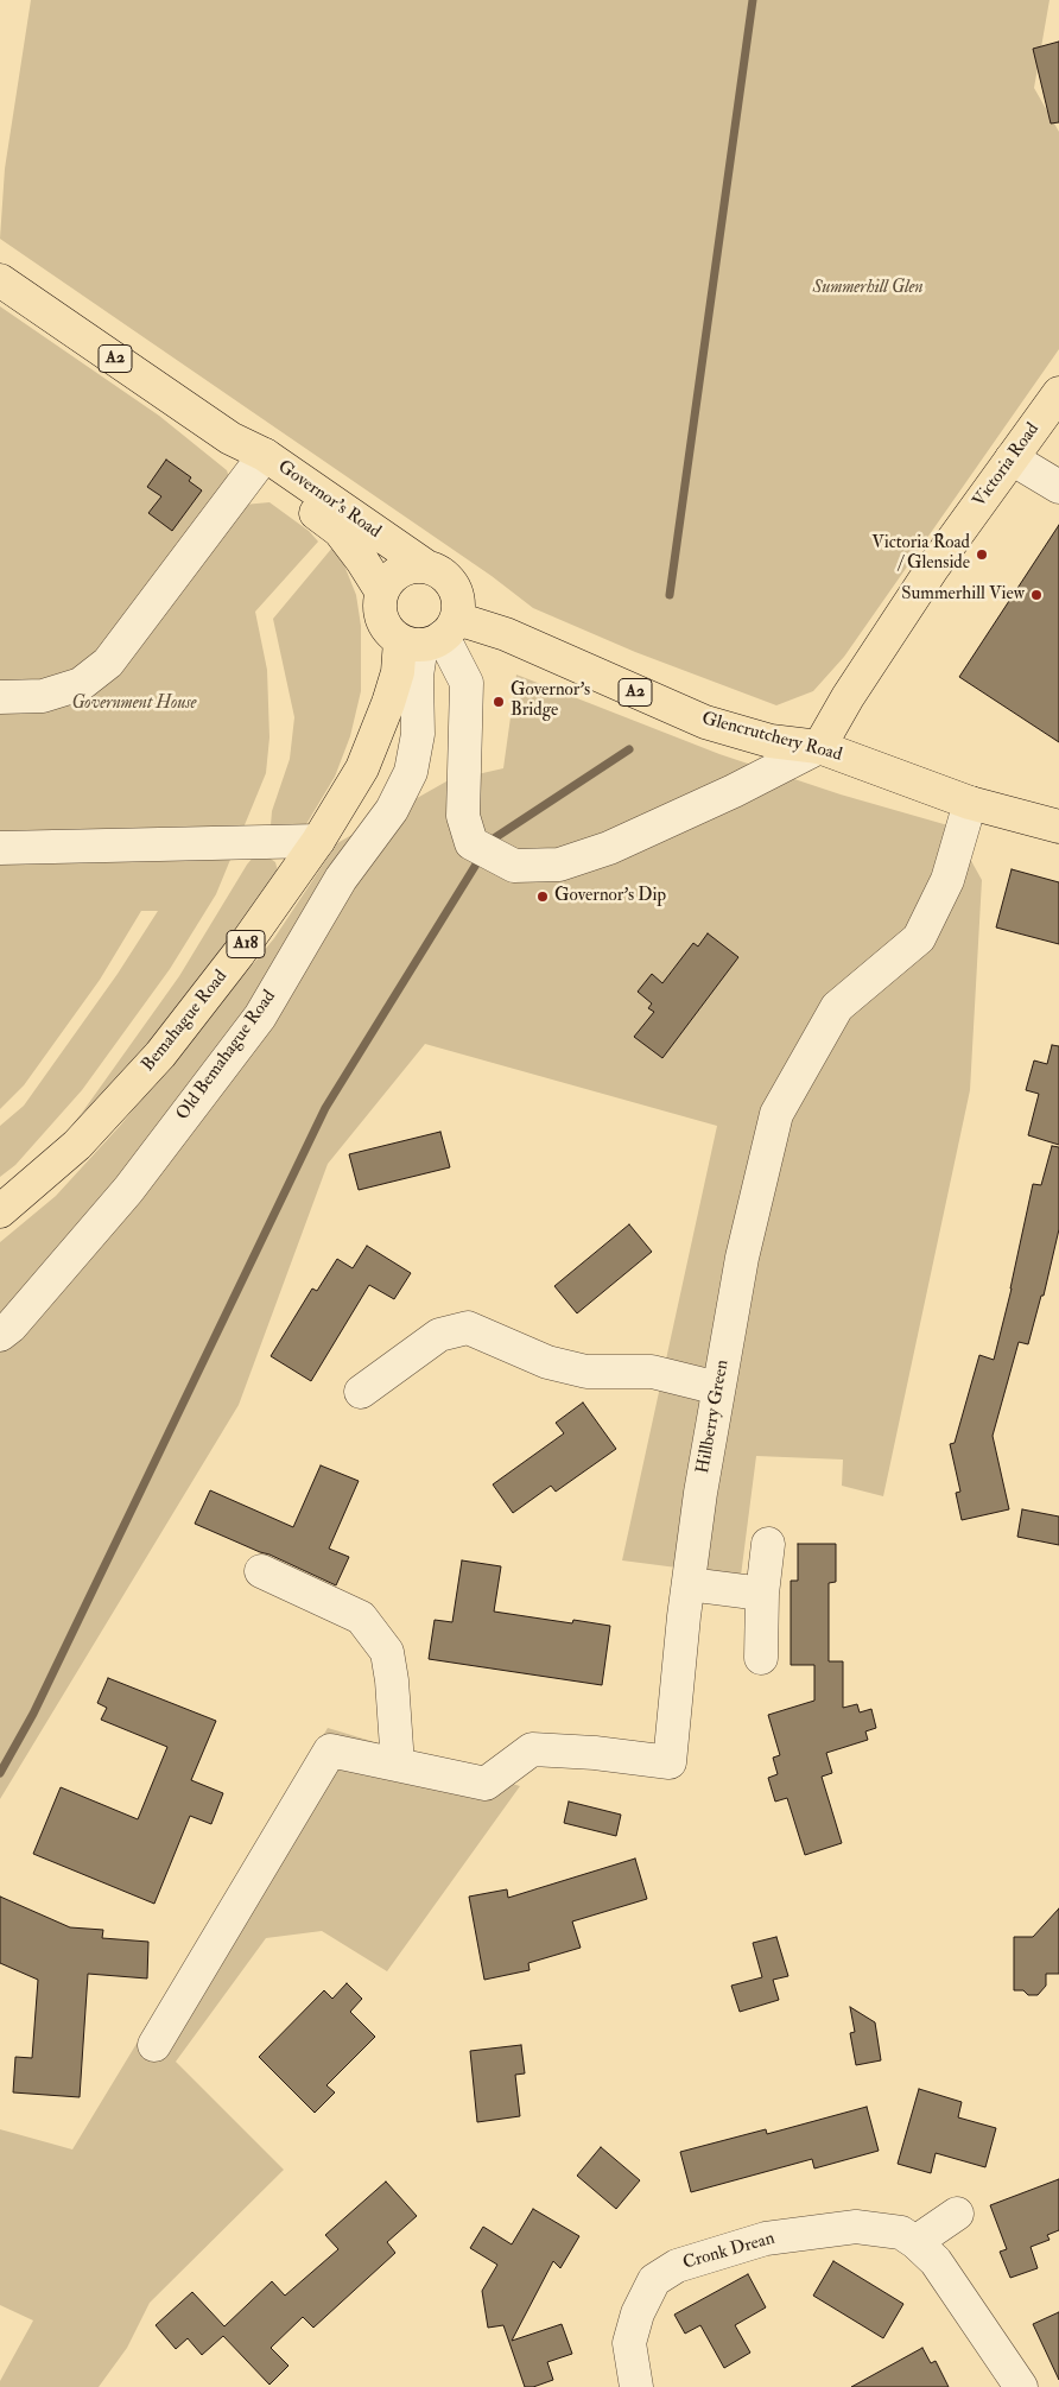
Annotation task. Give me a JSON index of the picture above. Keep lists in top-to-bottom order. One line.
{"streets":{"main road":["A2","Victoria Road","Governor's Road","Glencrutchery Road","A18","Bemahague Road"],"street":["Old Bemahague Road","Hillberry Green","Cronk Drean"]},"crossings":[["A2","Governor's Road"],["A2","Glencrutchery Road"],["A2","Bemahague Road"],["A2","Old Bemahague Road"],["Victoria Road","Glencrutchery Road"],["Governor's Road","Glencrutchery Road"],["Governor's Road","Bemahague Road"],["Governor's Road","Old Bemahague Road"],["Glencrutchery Road","Bemahague Road"],["Glencrutchery Road","Old Bemahague Road"],["Glencrutchery Road","Hillberry Green"],["Bemahague Road","Old Bemahague Road"]],"parks":["Summerhill Glen","Government House"],"places":["Victoria Road / Glenside","Summerhill View","Governor's Bridge","Governor's Dip"]}
